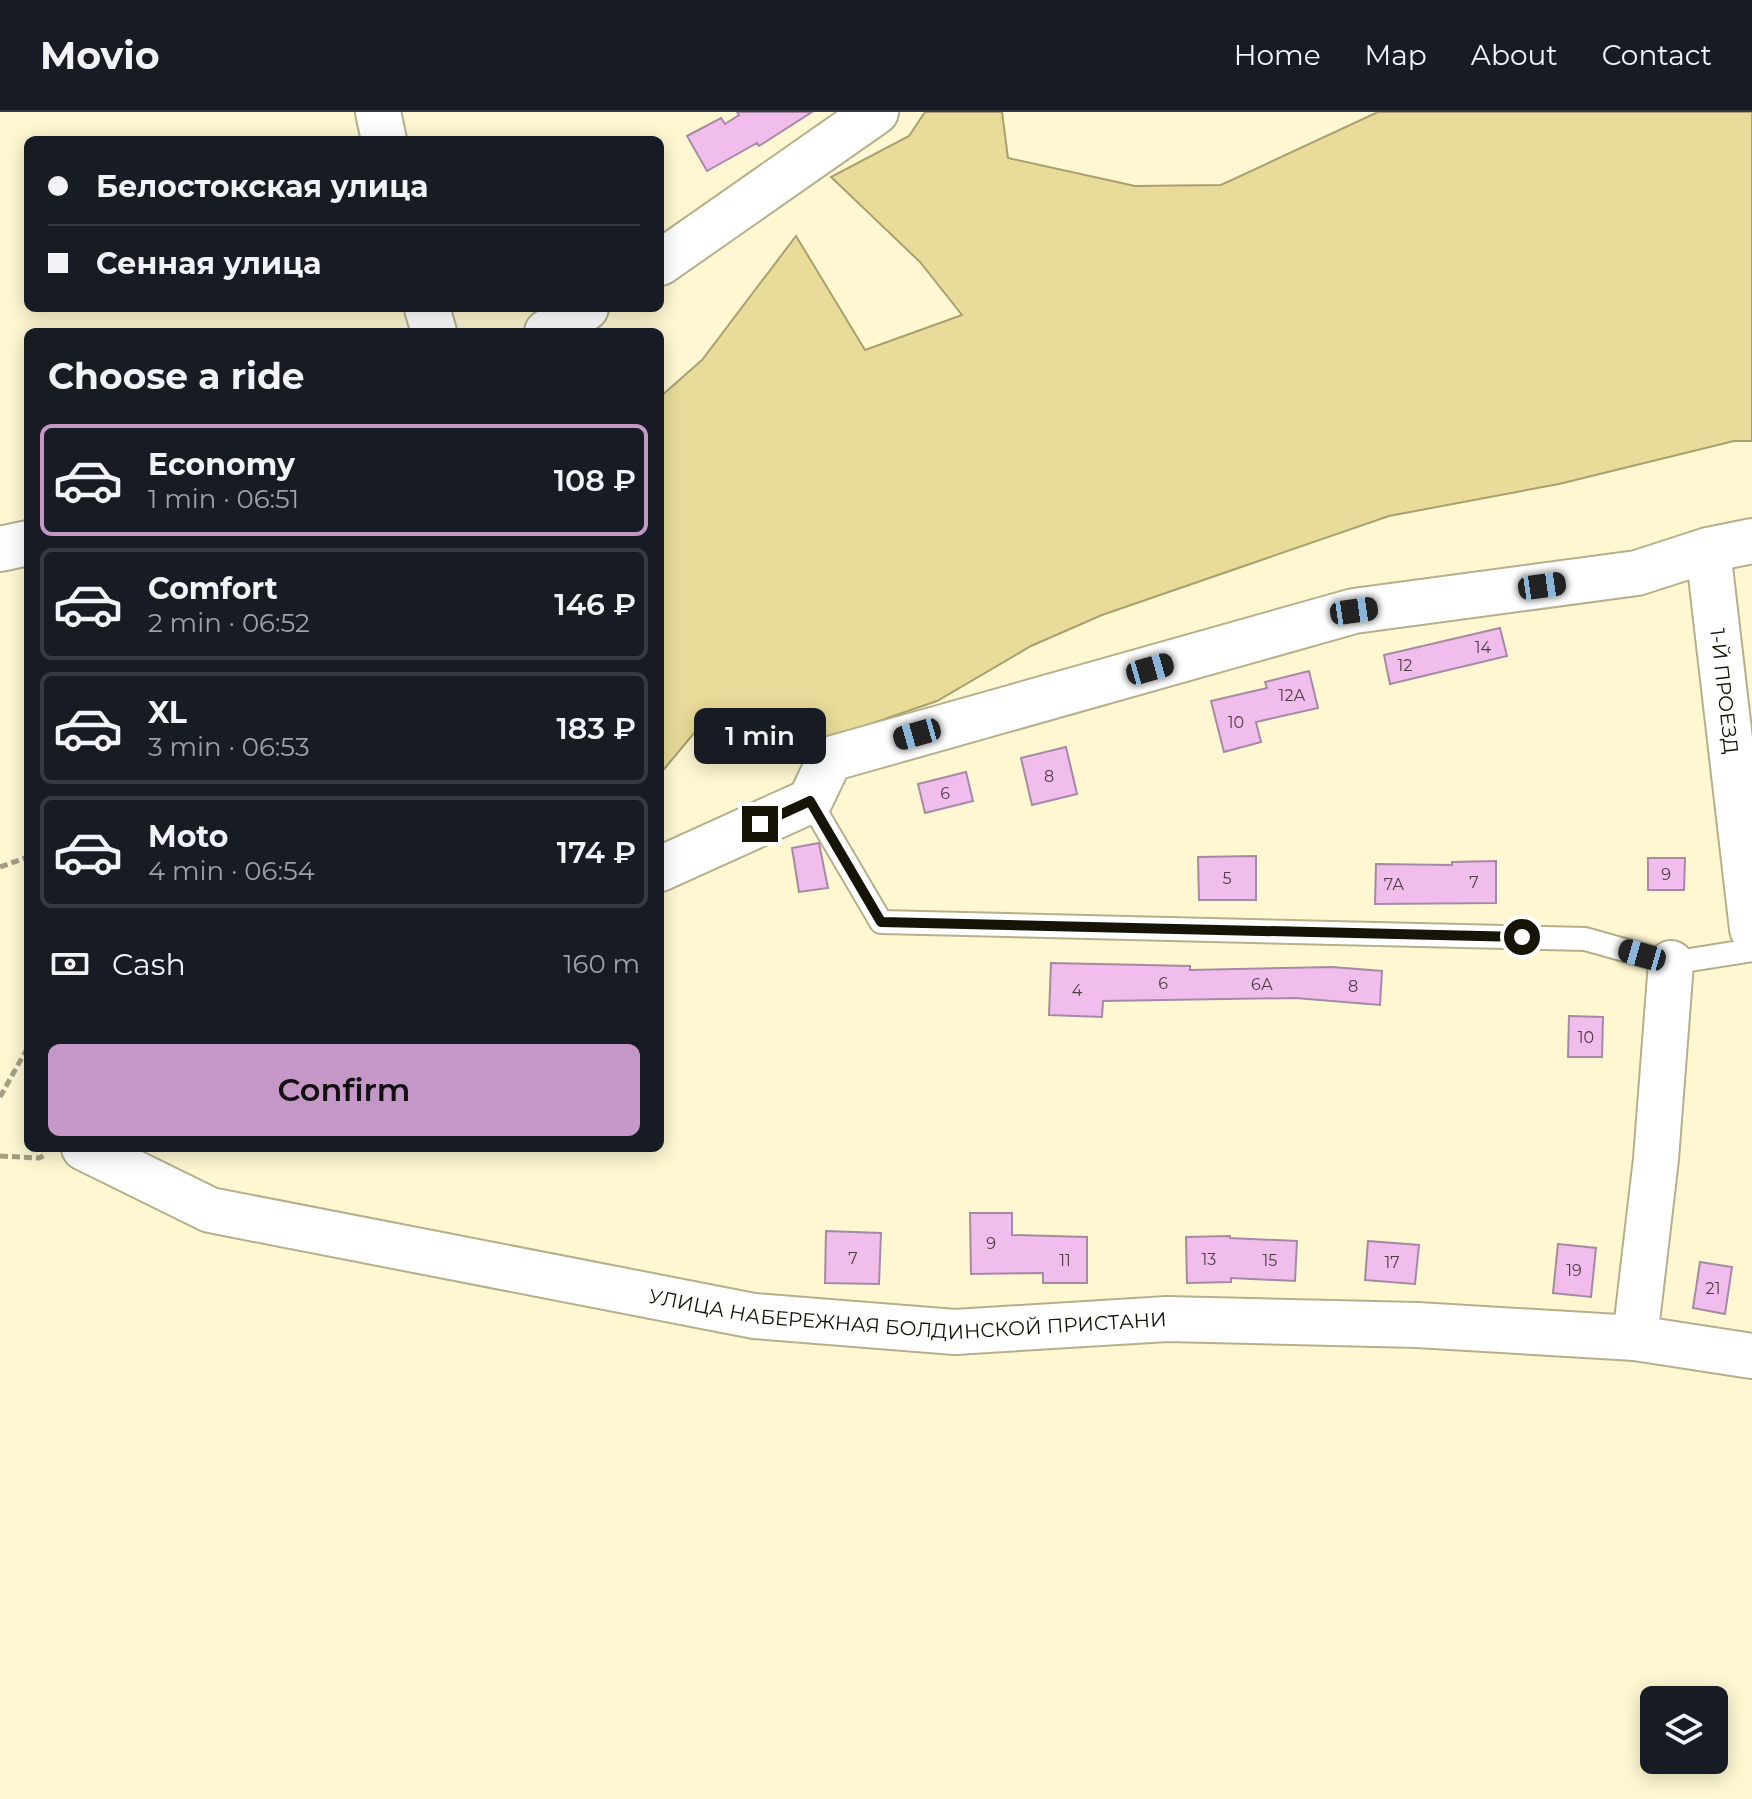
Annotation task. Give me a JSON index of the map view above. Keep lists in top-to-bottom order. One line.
{"streets":{"street":["1-Й ПРОЕЗД","УЛИЦА НАБЕРЕЖНАЯ БОЛДИНСКОЙ ПРИСТАНИ"]},"house_numbers":["14","12","12А","10","8","6","9","5","7","7А","6","6А","8","4","10","9","7","13","11","15","17","19","21"],"page":{"header":"Movio","nav":["Home","Map","About","Contact"],"banner":["Белостокская улица","Сенная улица"],"heading":"Choose a ride","list":[{"name":"Economy","note":"1 min · 06:51","value":"108 ₽"},{"name":"Comfort","note":"2 min · 06:52","value":"146 ₽"},{"name":"XL","note":"3 min · 06:53","value":"183 ₽"},{"name":"Moto","note":"4 min · 06:54","value":"174 ₽"}],"bubble":"1 min","pay":["Cash","160 m"],"buttons":"Confirm"}}
